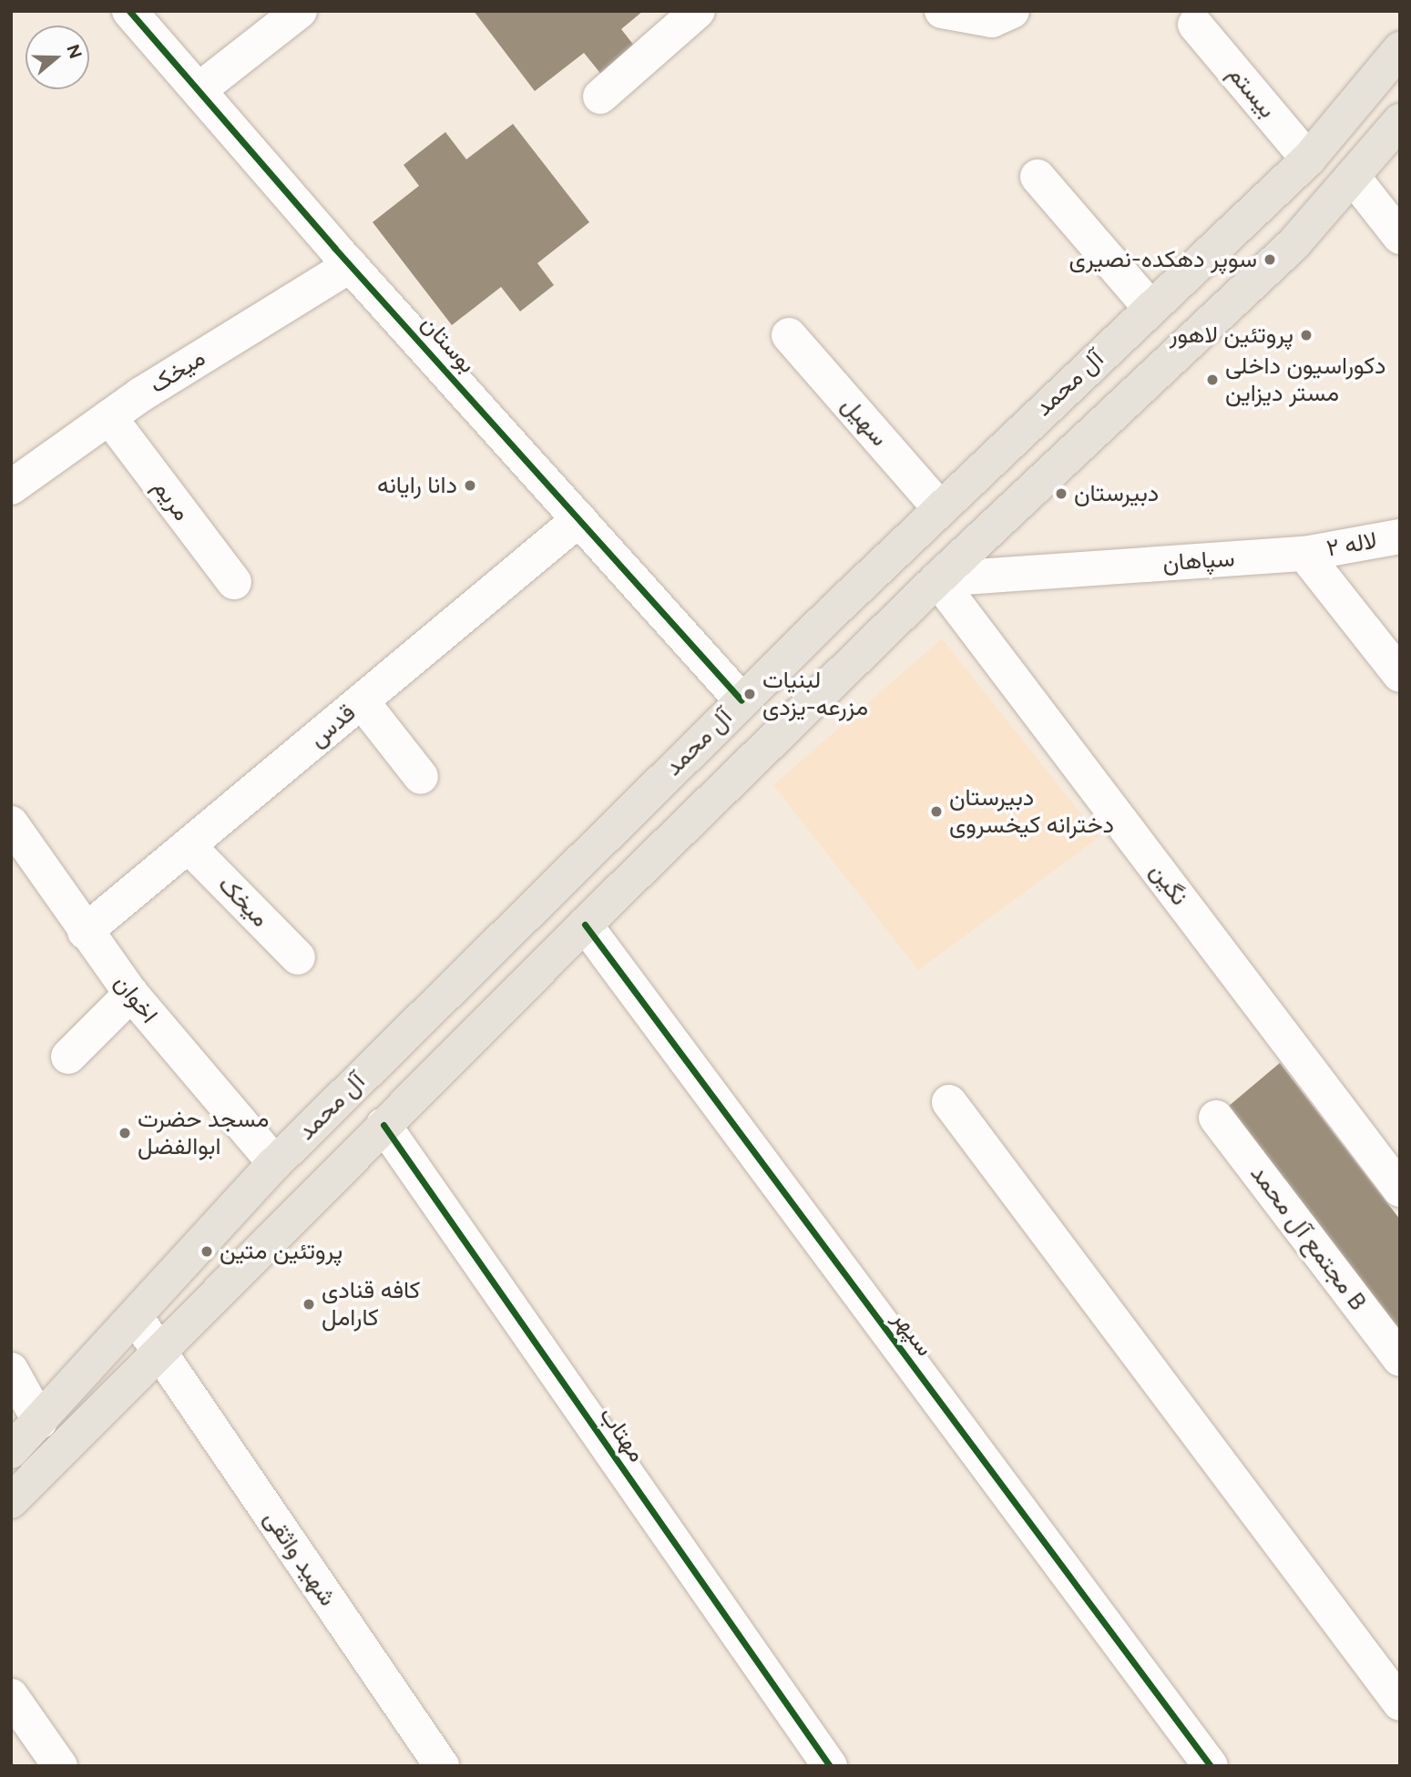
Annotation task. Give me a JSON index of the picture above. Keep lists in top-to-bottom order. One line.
{"streets":{"main road":["آل محمد"],"street":["بیستم","بوستان","میخک","سهیل","مریم","لاله ۲","سپاهان","قدس","نگین","اخوان","مجتمع آل محمد B","سپهر","مهتاب","شهید واثقی"]},"crossings":[["بیستم","آل محمد"],["بوستان","میخک"],["بوستان","آل محمد"],["بوستان","قدس"],["میخک","مریم"],["میخک","قدس"],["آل محمد","سهیل"],["آل محمد","سپاهان"],["آل محمد","نگین"],["آل محمد","اخوان"],["آل محمد","سپهر"],["آل محمد","مهتاب"],["آل محمد","شهید واثقی"],["لاله ۲","سپاهان"],["سپاهان","نگین"],["قدس","اخوان"]],"places":["سوپر دهکده-نصیری","پروتئین لاهور","دکوراسیون داخلی مستر دیزاین","دانا رایانه","دبیرستان","لبنیات مزرعه-یزدی","دبیرستان دخترانه کیخسروی","مسجد حضرت ابوالفضل","پروتئین متین","کافه قنادی کارامل"],"north":"right"}
